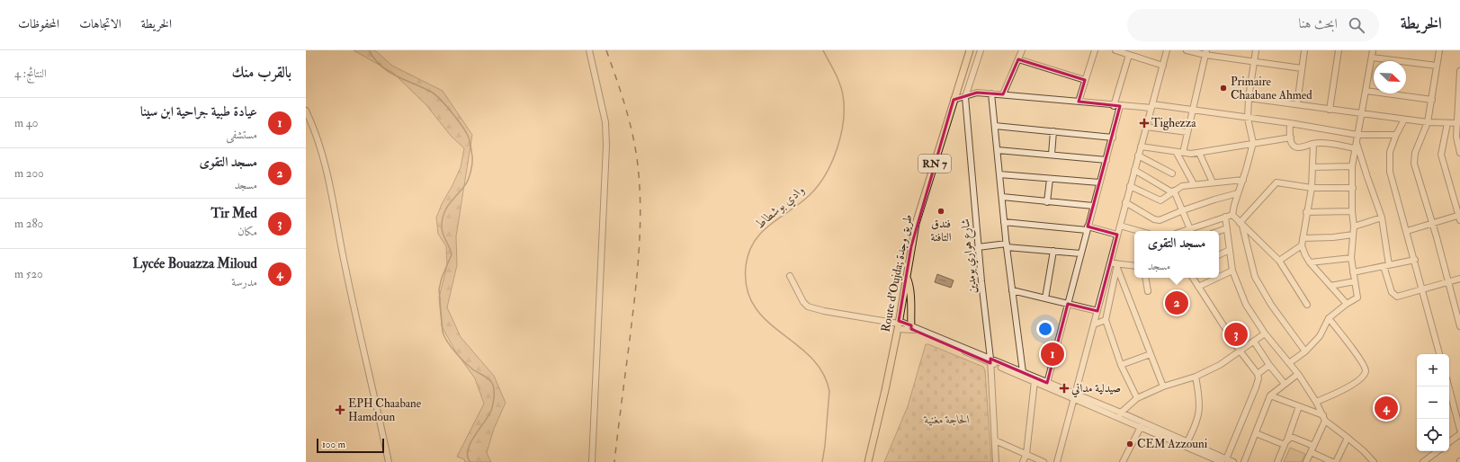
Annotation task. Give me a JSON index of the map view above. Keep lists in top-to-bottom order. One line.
{"streets":{"main road":["RN 7","Route d'Oujda; طريق وجدة"],"street":["شارع هواري بومدين"]},"water":["وادي بوشطاط"],"parks":["الحاجة مغنية"],"places":{"other":["Primaire Chaabane Ahmed","فندق التافنة","CEM Azzouni"],"health":["Tighezza","صيدلية مداني","EPH Chaabane Hamdoun"]},"scale_bar":"100 m","north":"bottom right","page":{"header":"الخريطة","search":"ابحث هنا","nav":["الخريطة","الاتجاهات","المحفوظات"],"heading":["بالقرب منك","النتائج: 4"],"list":[{"mark":"1","name":"عيادة طبية جراحية ابن سينا","note":"مستشفى","value":"40 m"},{"mark":"2","name":"مسجد التقوى","note":"مسجد","value":"200 m"},{"mark":"3","name":"Tir Med","note":"مكان","value":"280 m"},{"mark":"4","name":"Lycée Bouazza Miloud","note":"مدرسة","value":"520 m"}],"popup":["مسجد التقوى","مسجد"],"pins":["2","3","1","4"],"map_buttons":["+","−"],"scale":"100 m"}}
